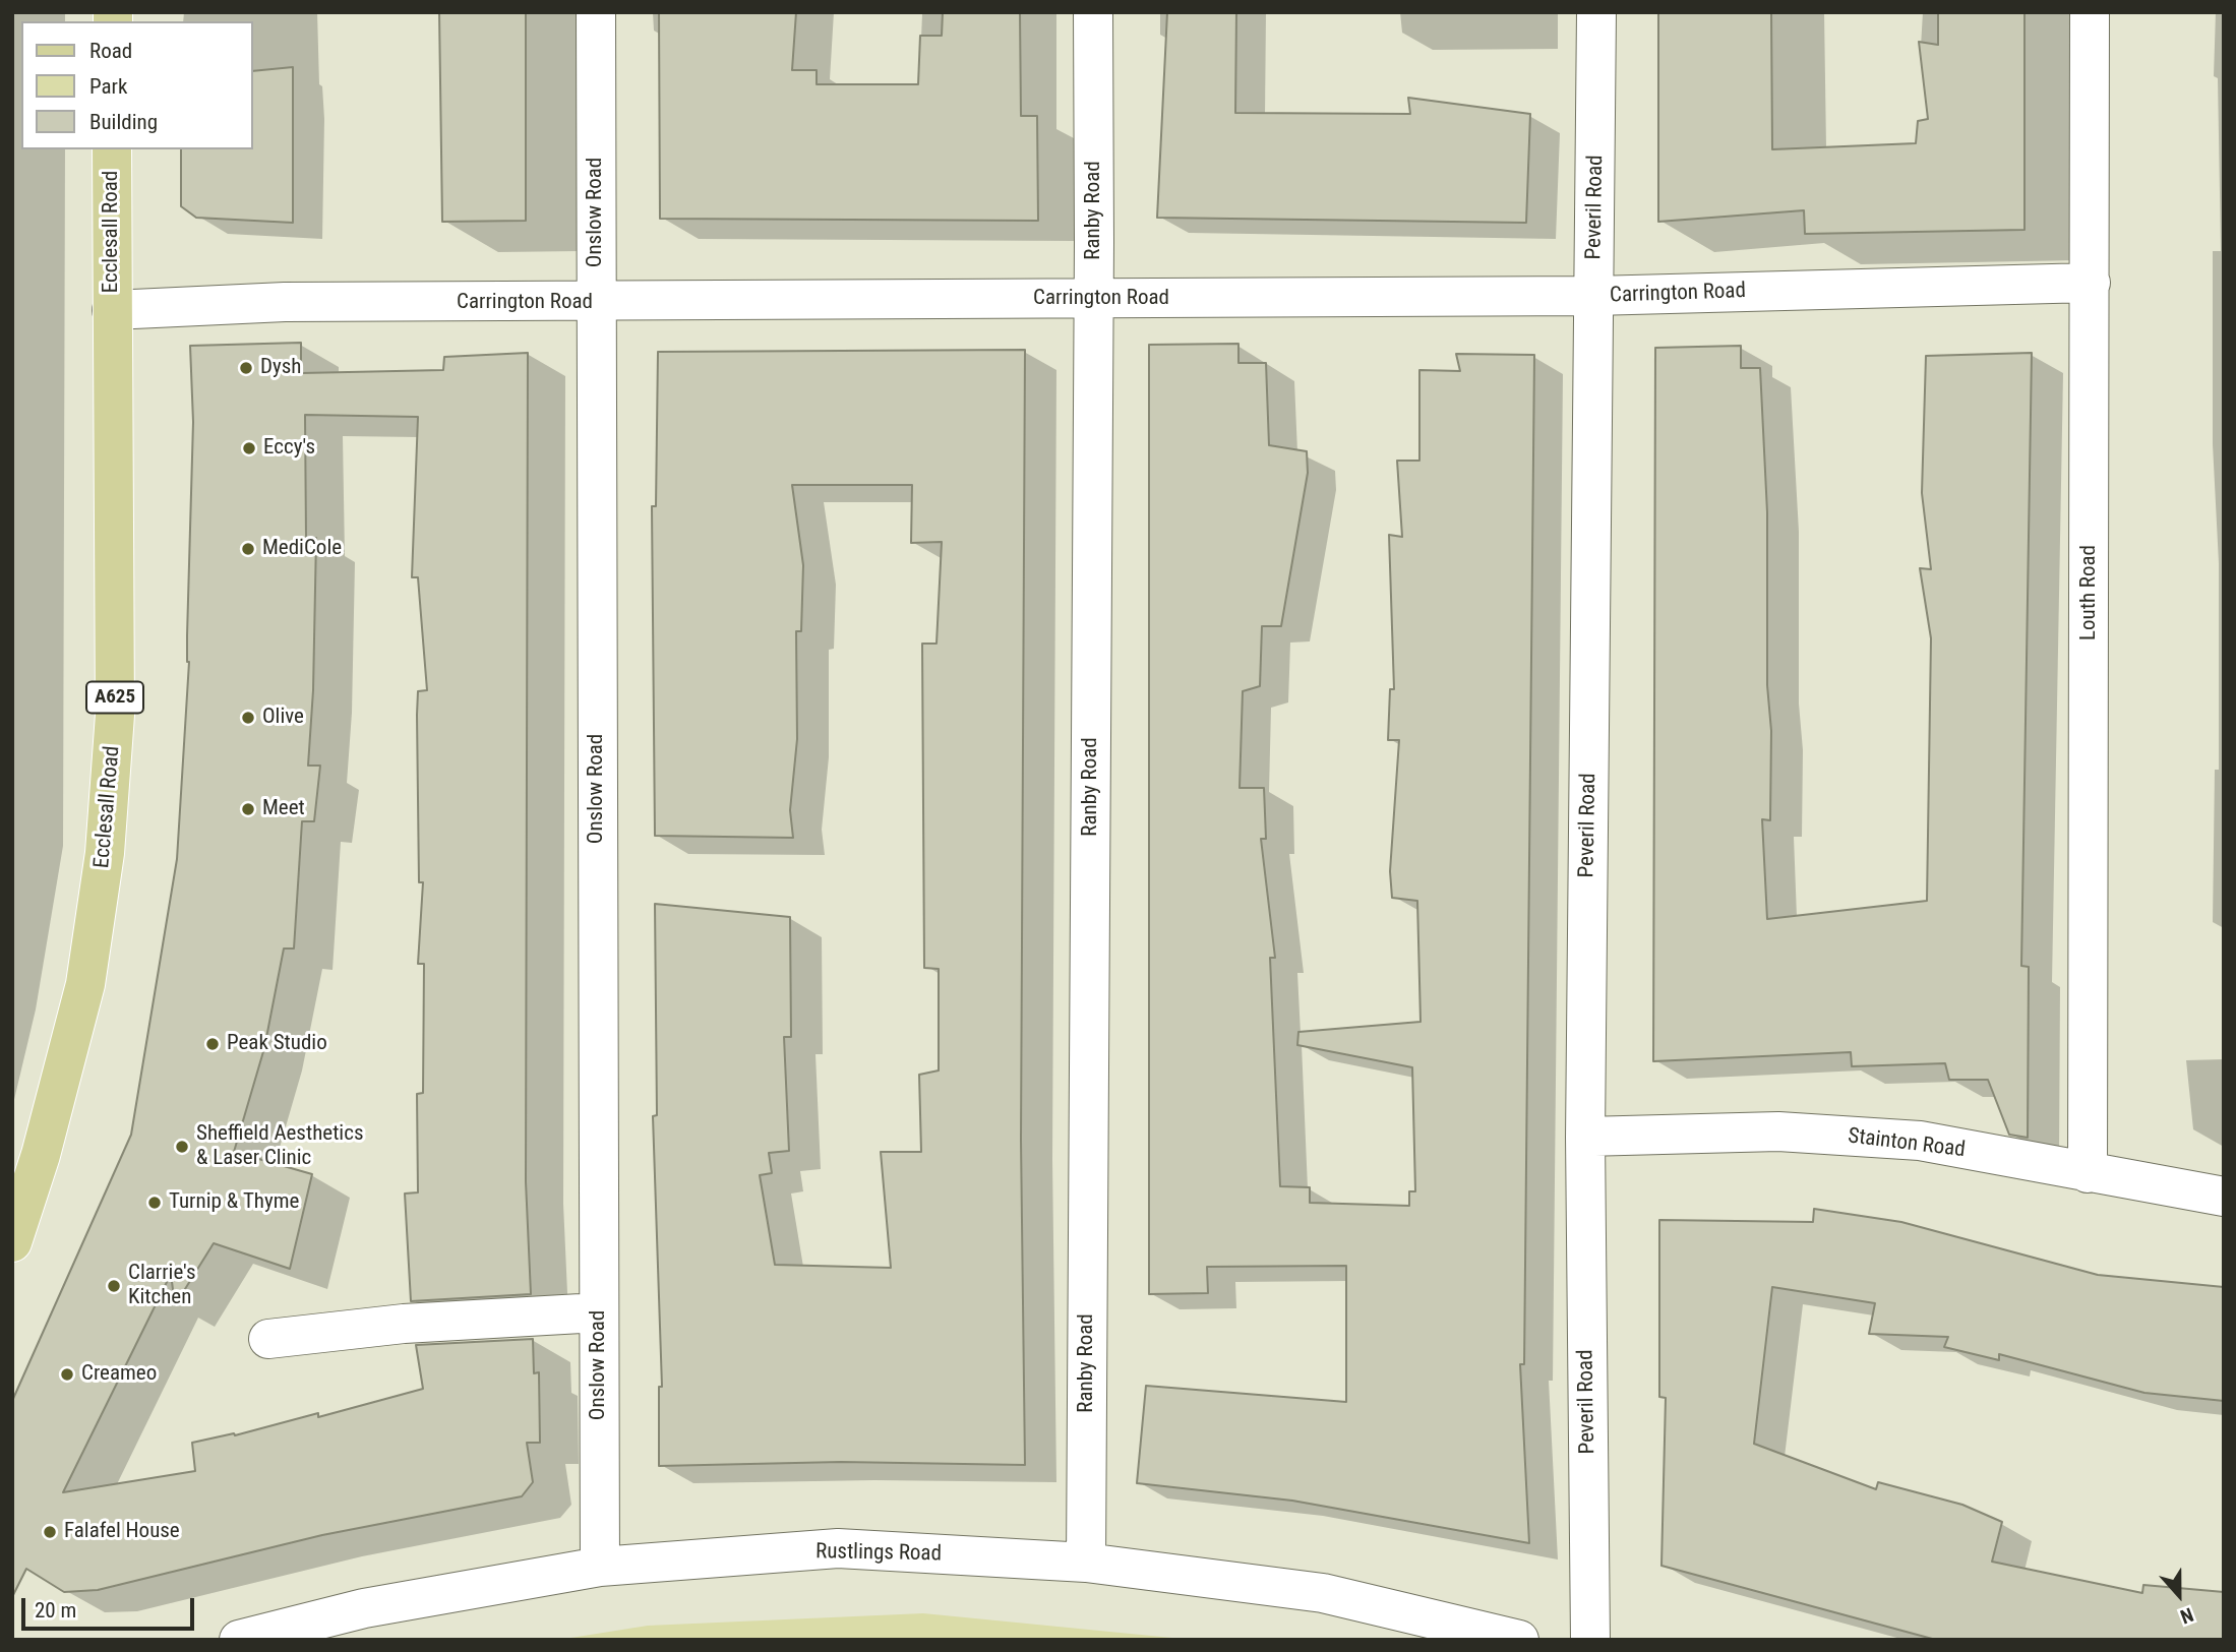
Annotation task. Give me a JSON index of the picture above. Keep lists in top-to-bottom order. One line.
{"streets":{"main road":["Ecclesall Road","A625"],"street":["Peveril Road","Ranby Road","Onslow Road","Carrington Road","Louth Road","Stainton Road","Rustlings Road"]},"crossings":[["Peveril Road","Carrington Road"],["Peveril Road","Stainton Road"],["Ranby Road","Carrington Road"],["Ranby Road","Rustlings Road"],["Onslow Road","Carrington Road"],["Onslow Road","Rustlings Road"],["Ecclesall Road","Carrington Road"],["Carrington Road","Louth Road"],["Louth Road","Stainton Road"]],"places":["Dysh","Eccy's","MediCole","Olive","Meet","Peak Studio","Sheffield Aesthetics & Laser Clinic","Turnip & Thyme","Clarrie's Kitchen","Creameo","Falafel House"],"legend":["Road","Park","Building"],"scale_bar":"20 m","north":"bottom"}
